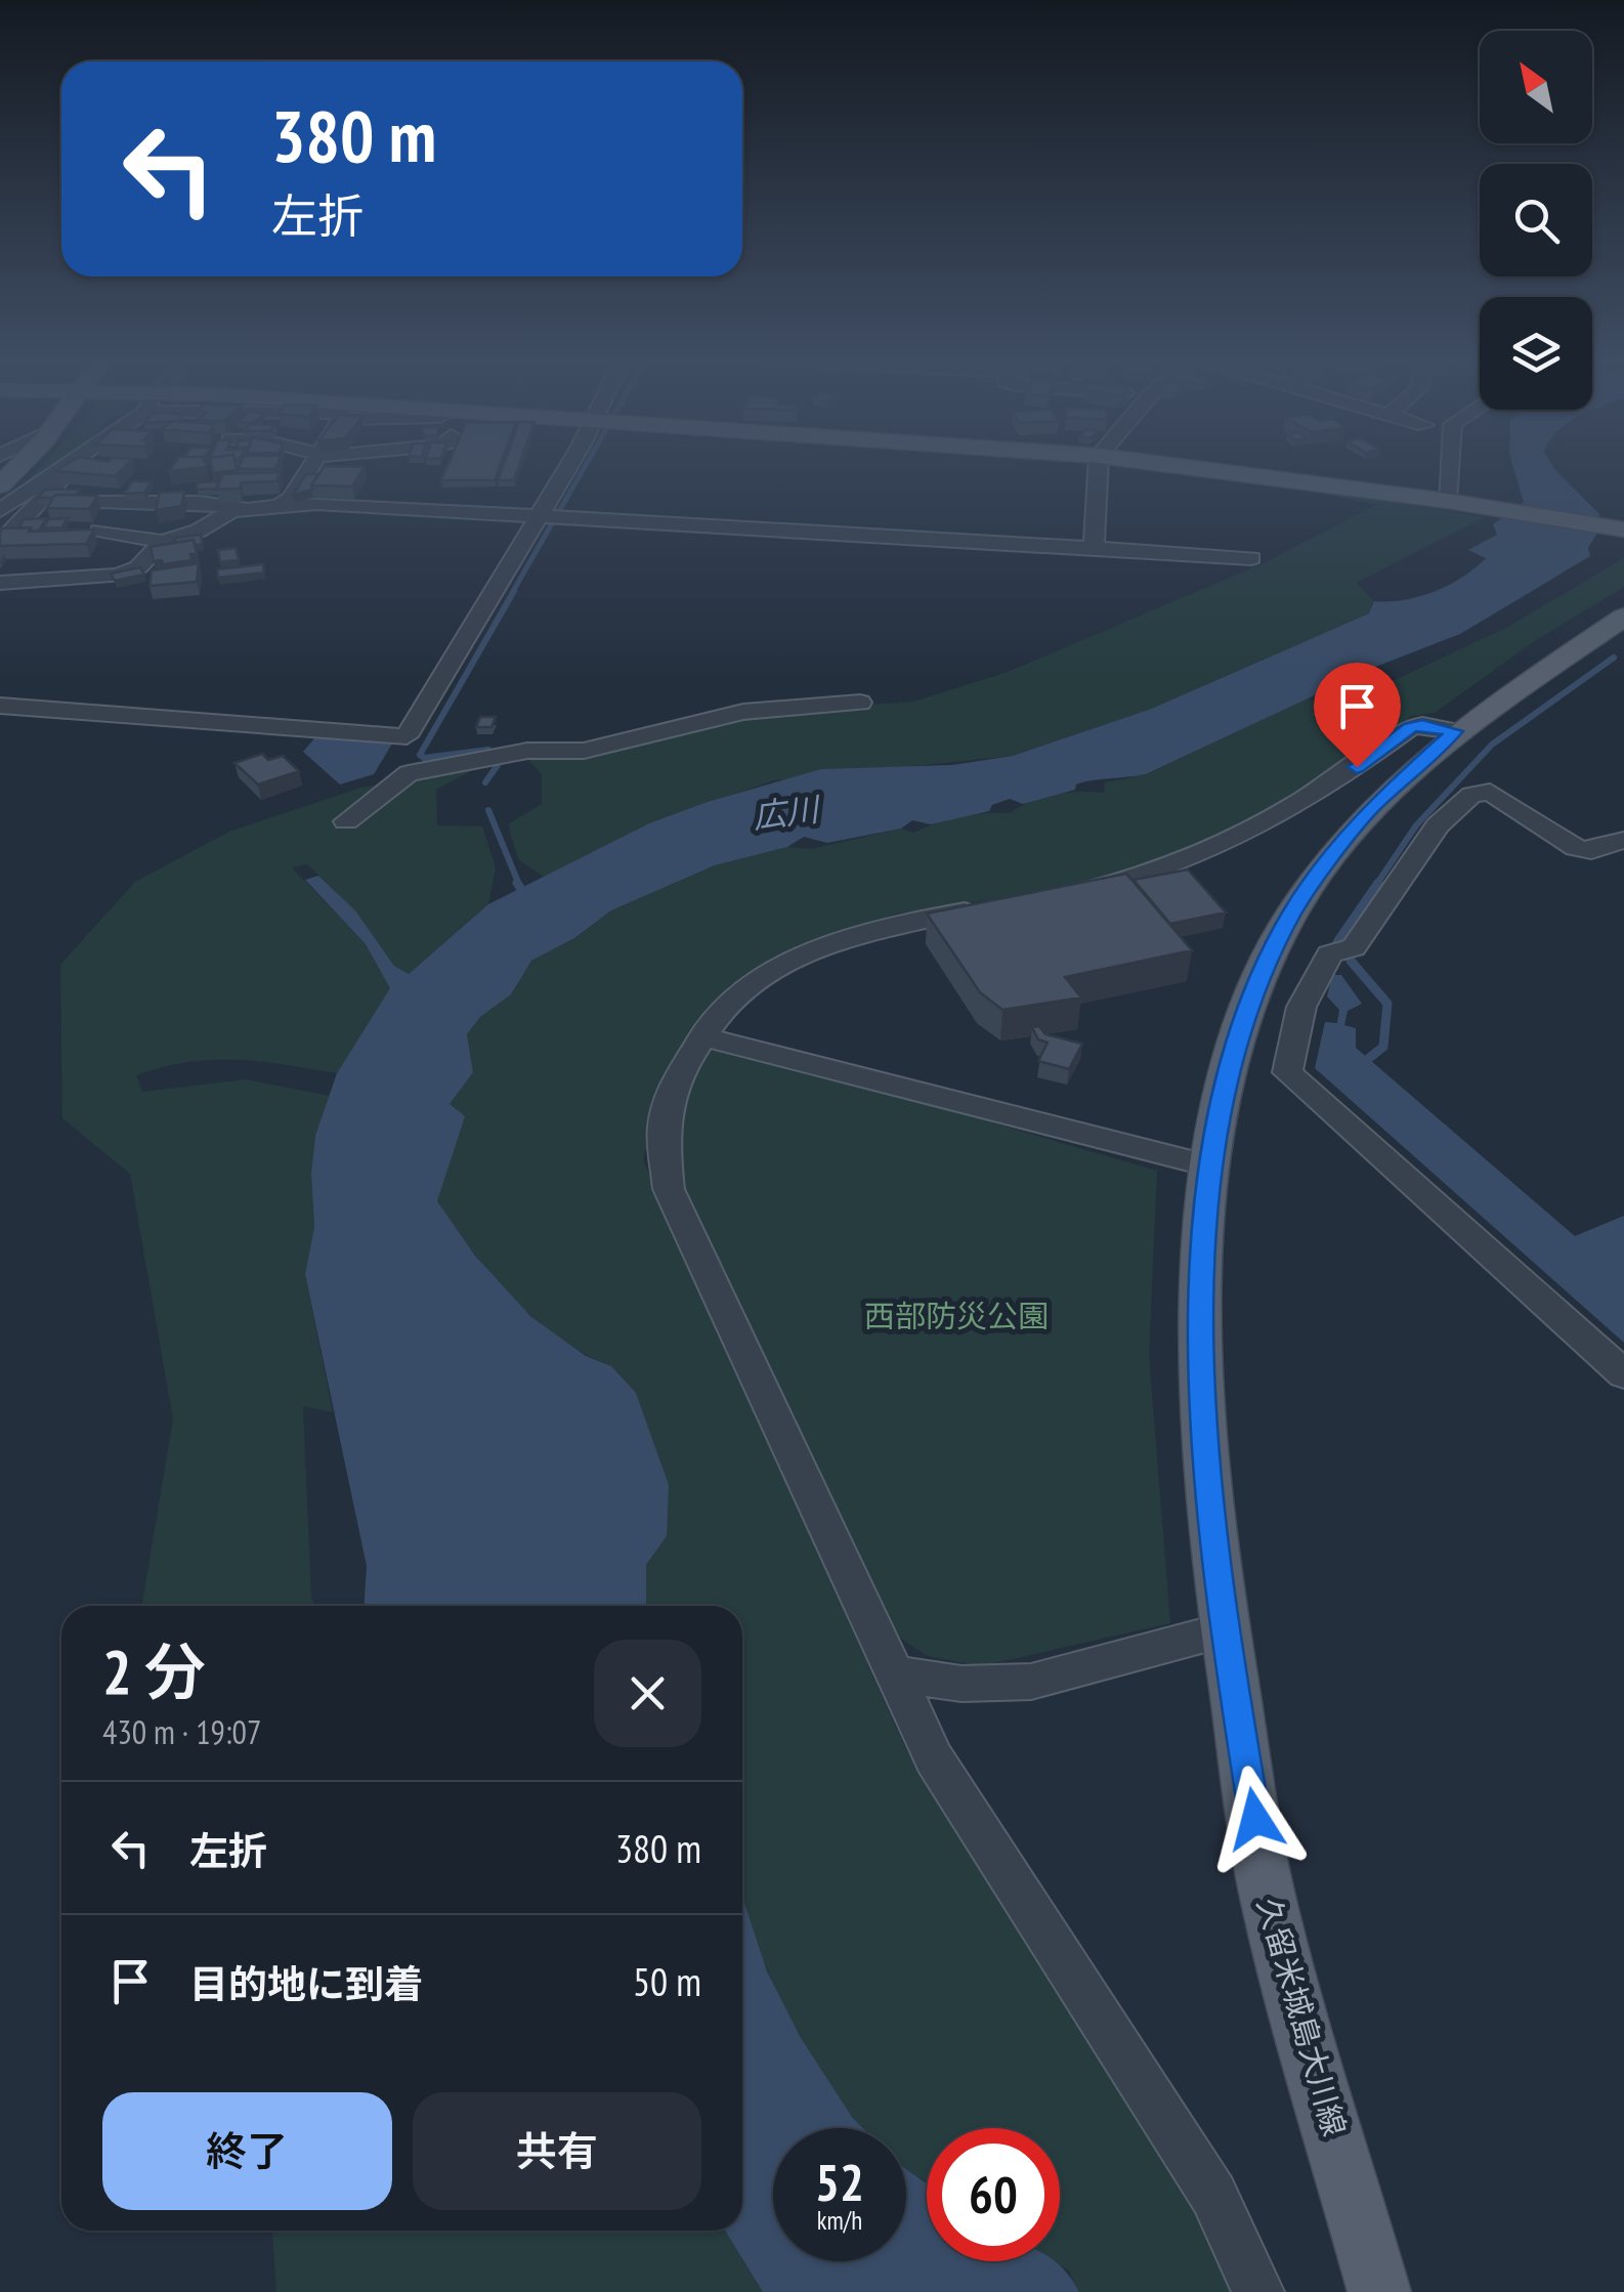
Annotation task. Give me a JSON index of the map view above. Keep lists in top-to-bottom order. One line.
{"streets":{"main road":["久留米城島大川線"]},"water":["広川"],"parks":["西部防災公園"],"north":"top left","page":{"turn":["380 m","左折"],"heading":["2 分","430 m · 19:07"],"list":[{"name":"左折","value":"380 m"},{"name":"目的地に到着","value":"50 m"}],"buttons":["終了","共有"],"speed":"52 km/h","limit":"60"}}
